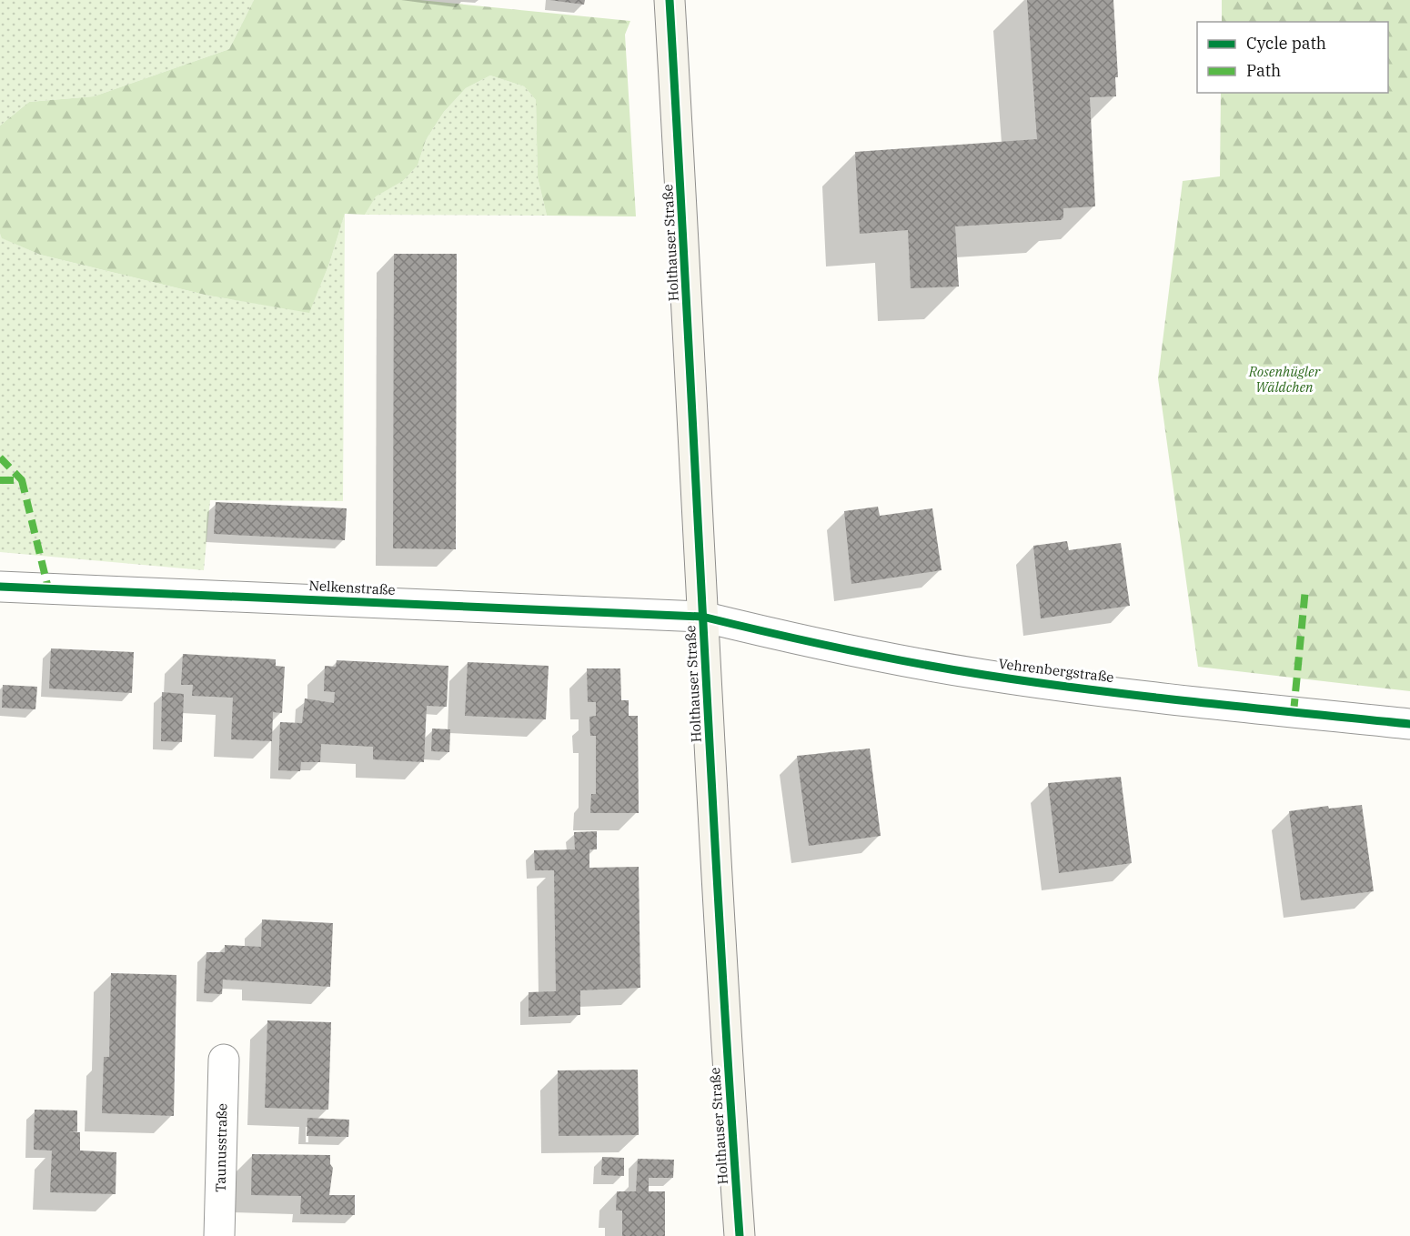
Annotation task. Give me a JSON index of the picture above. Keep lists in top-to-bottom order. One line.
{"streets":{"street":["Holthauser Straße","Nelkenstraße","Vehrenbergstraße","Taunusstraße"]},"crossings":[["Holthauser Straße","Nelkenstraße"],["Holthauser Straße","Vehrenbergstraße"],["Nelkenstraße","Vehrenbergstraße"]],"parks":["Rosenhügler Wäldchen"],"legend":["Cycle path","Path"]}
